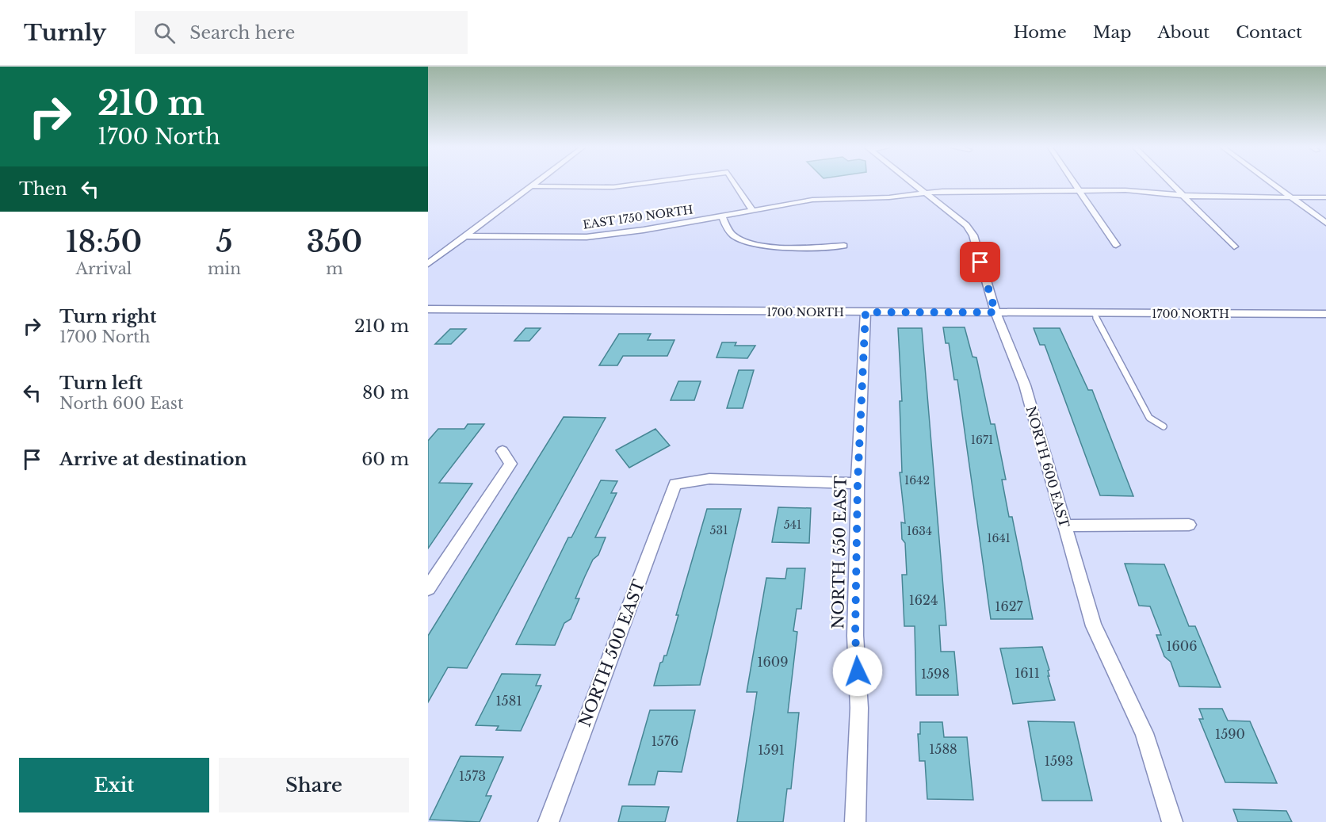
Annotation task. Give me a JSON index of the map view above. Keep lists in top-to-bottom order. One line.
{"streets":{"street":["EAST 1750 NORTH","1700 NORTH","NORTH 600 EAST","NORTH 550 EAST","NORTH 500 EAST"]},"crossings":[["EAST 1750 NORTH","NORTH 600 EAST"],["1700 NORTH","NORTH 600 EAST"],["1700 NORTH","NORTH 550 EAST"],["NORTH 550 EAST","NORTH 500 EAST"]],"house_numbers":["1671","1642","541","531","1634","1641","1624","1627","1606","1609","1611","1598","1581","1590","1576","1588","1591","1593","1573"],"page":{"header":"Turnly","search":"Search here","nav":["Home","Map","About","Contact"],"turn":["210 m","1700 North"],"then":"Then","eta":["18:50","Arrival","5","min","350","m"],"list":[{"name":"Turn right","note":"1700 North","value":"210 m"},{"name":"Turn left","note":"North 600 East","value":"80 m"},{"name":"Arrive at destination","value":"60 m"}],"buttons":["Exit","Share"]}}
